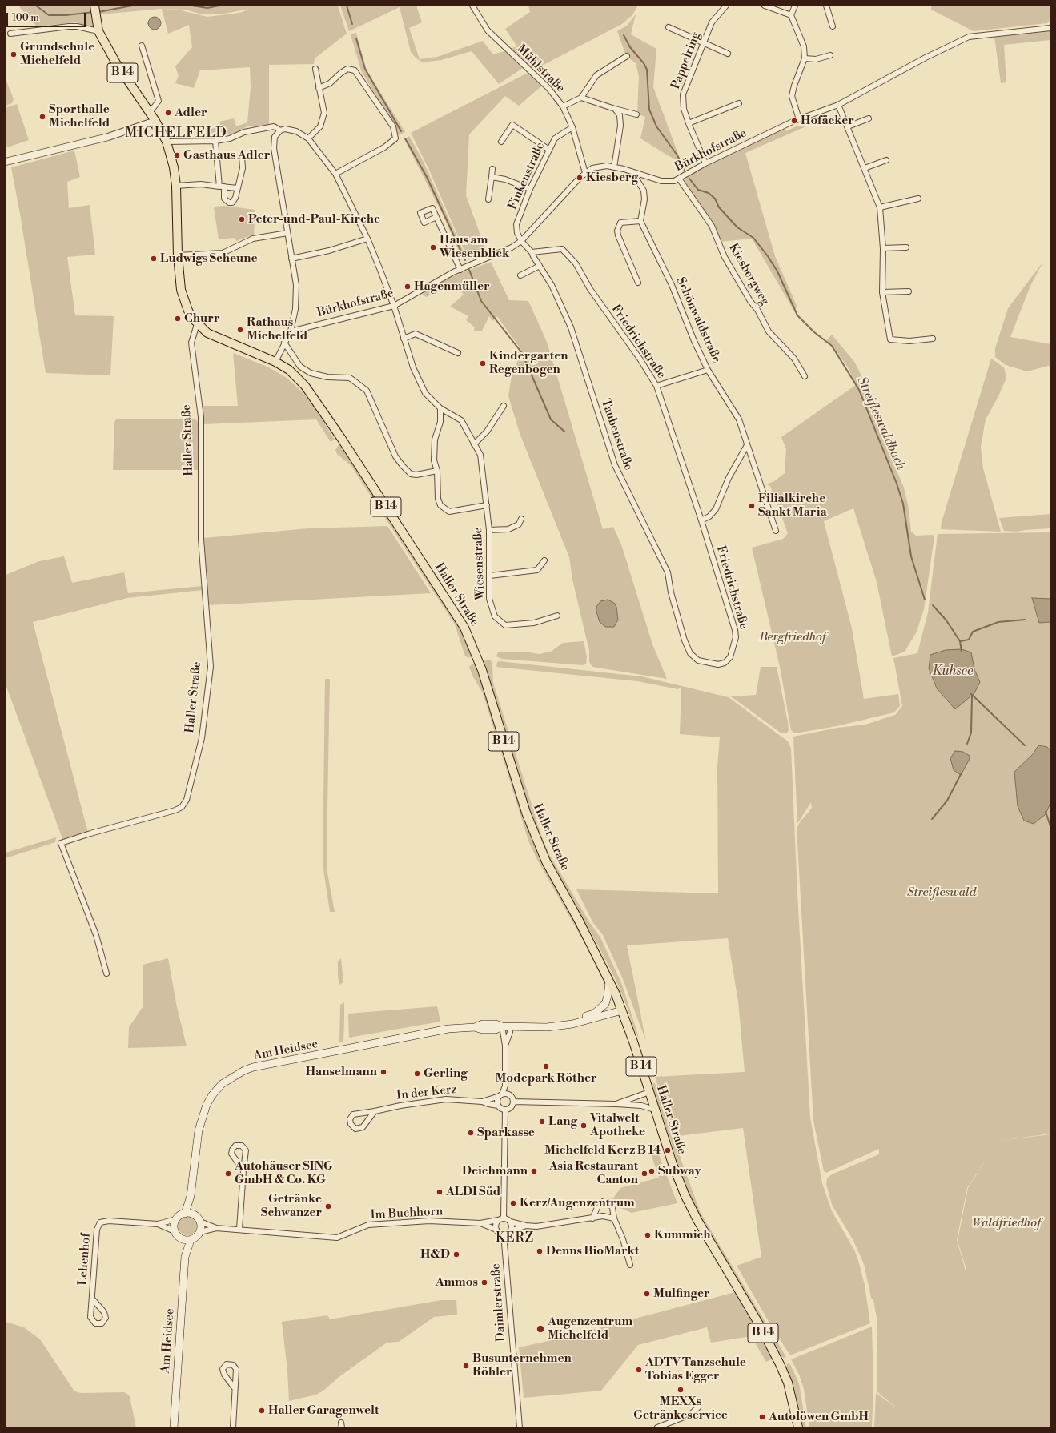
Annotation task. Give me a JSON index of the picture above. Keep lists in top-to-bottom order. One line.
{"streets":{"main road":["B 14","Haller Straße","Am Heidsee"],"street":["Pappelring","Mühlstraße","Bürkhofstraße","Finkenstraße","Kiesbergweg","Schönwaldstraße","Friedrichstraße","Taubenstraße","Wiesenstraße","In der Kerz","Im Buchhorn","Lehenhof","Daimlerstraße"]},"crossings":[["Pappelring","Bürkhofstraße"],["Mühlstraße","Bürkhofstraße"],["Mühlstraße","Finkenstraße"],["Bürkhofstraße","Finkenstraße"],["Bürkhofstraße","Kiesbergweg"],["Bürkhofstraße","Taubenstraße"],["Bürkhofstraße","Wiesenstraße"],["Finkenstraße","Taubenstraße"],["Friedrichstraße","Taubenstraße"],["Haller Straße","Wiesenstraße"],["Haller Straße","Am Heidsee"],["Am Heidsee","Im Buchhorn"],["Am Heidsee","Lehenhof"],["Im Buchhorn","Lehenhof"],["Im Buchhorn","Daimlerstraße"]],"districts":["MICHELFELD","KERZ"],"water":["Streifleswaldbach","Kuhsee"],"parks":["Bergfriedhof","Streifleswald","Waldfriedhof"],"places":["Grundschule Michelfeld","Adler","Sporthalle Michelfeld","Hofäcker","Gasthaus Adler","Kiesberg","Peter-und-Paul-Kirche","Haus am Wiesenblick","Ludwigs Scheune","Hagenmüller","Churr","Rathaus Michelfeld","Kindergarten Regenbogen","Filialkirche Sankt Maria","Modepark Röther","Hanselmann","Gerling","Lang","Vitalwelt Apotheke","Sparkasse","Michelfeld Kerz B 14","Deichmann","Subway","Autohäuser SING GmbH & Co. KG","Asia Restaurant Canton","ALDI Süd","Kerz/Augenzentrum","Getränke Schwanzer","Kummich","Denns BioMarkt","H&D","Ammos","Mulfinger","Augenzentrum Michelfeld","Busunternehmen Röhler","ADTV Tanzschule Tobias Egger","MEXXs Getränkeservice","Haller Garagenwelt","Autolöwen GmbH"],"scale_bar":"100 m"}
